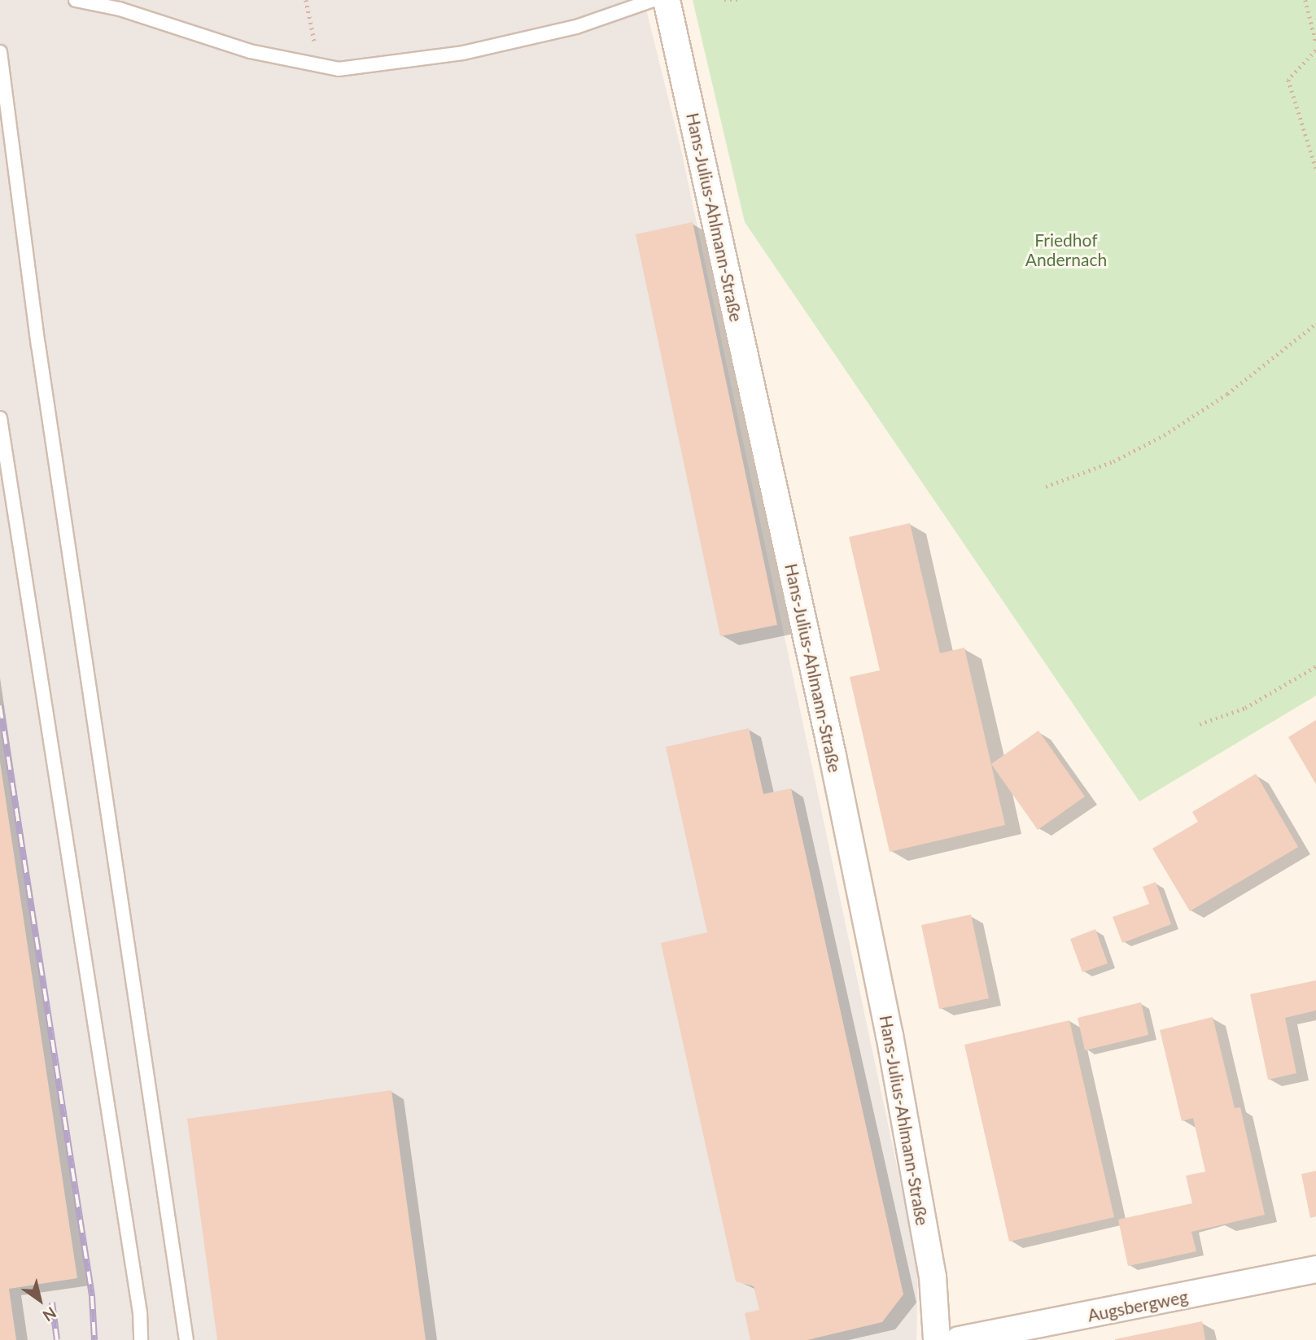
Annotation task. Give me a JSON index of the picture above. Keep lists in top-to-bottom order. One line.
{"streets":{"street":["Hans-Julius-Ahlmann-Straße","Augsbergweg"]},"parks":["Friedhof Andernach"],"north":"bottom right"}
